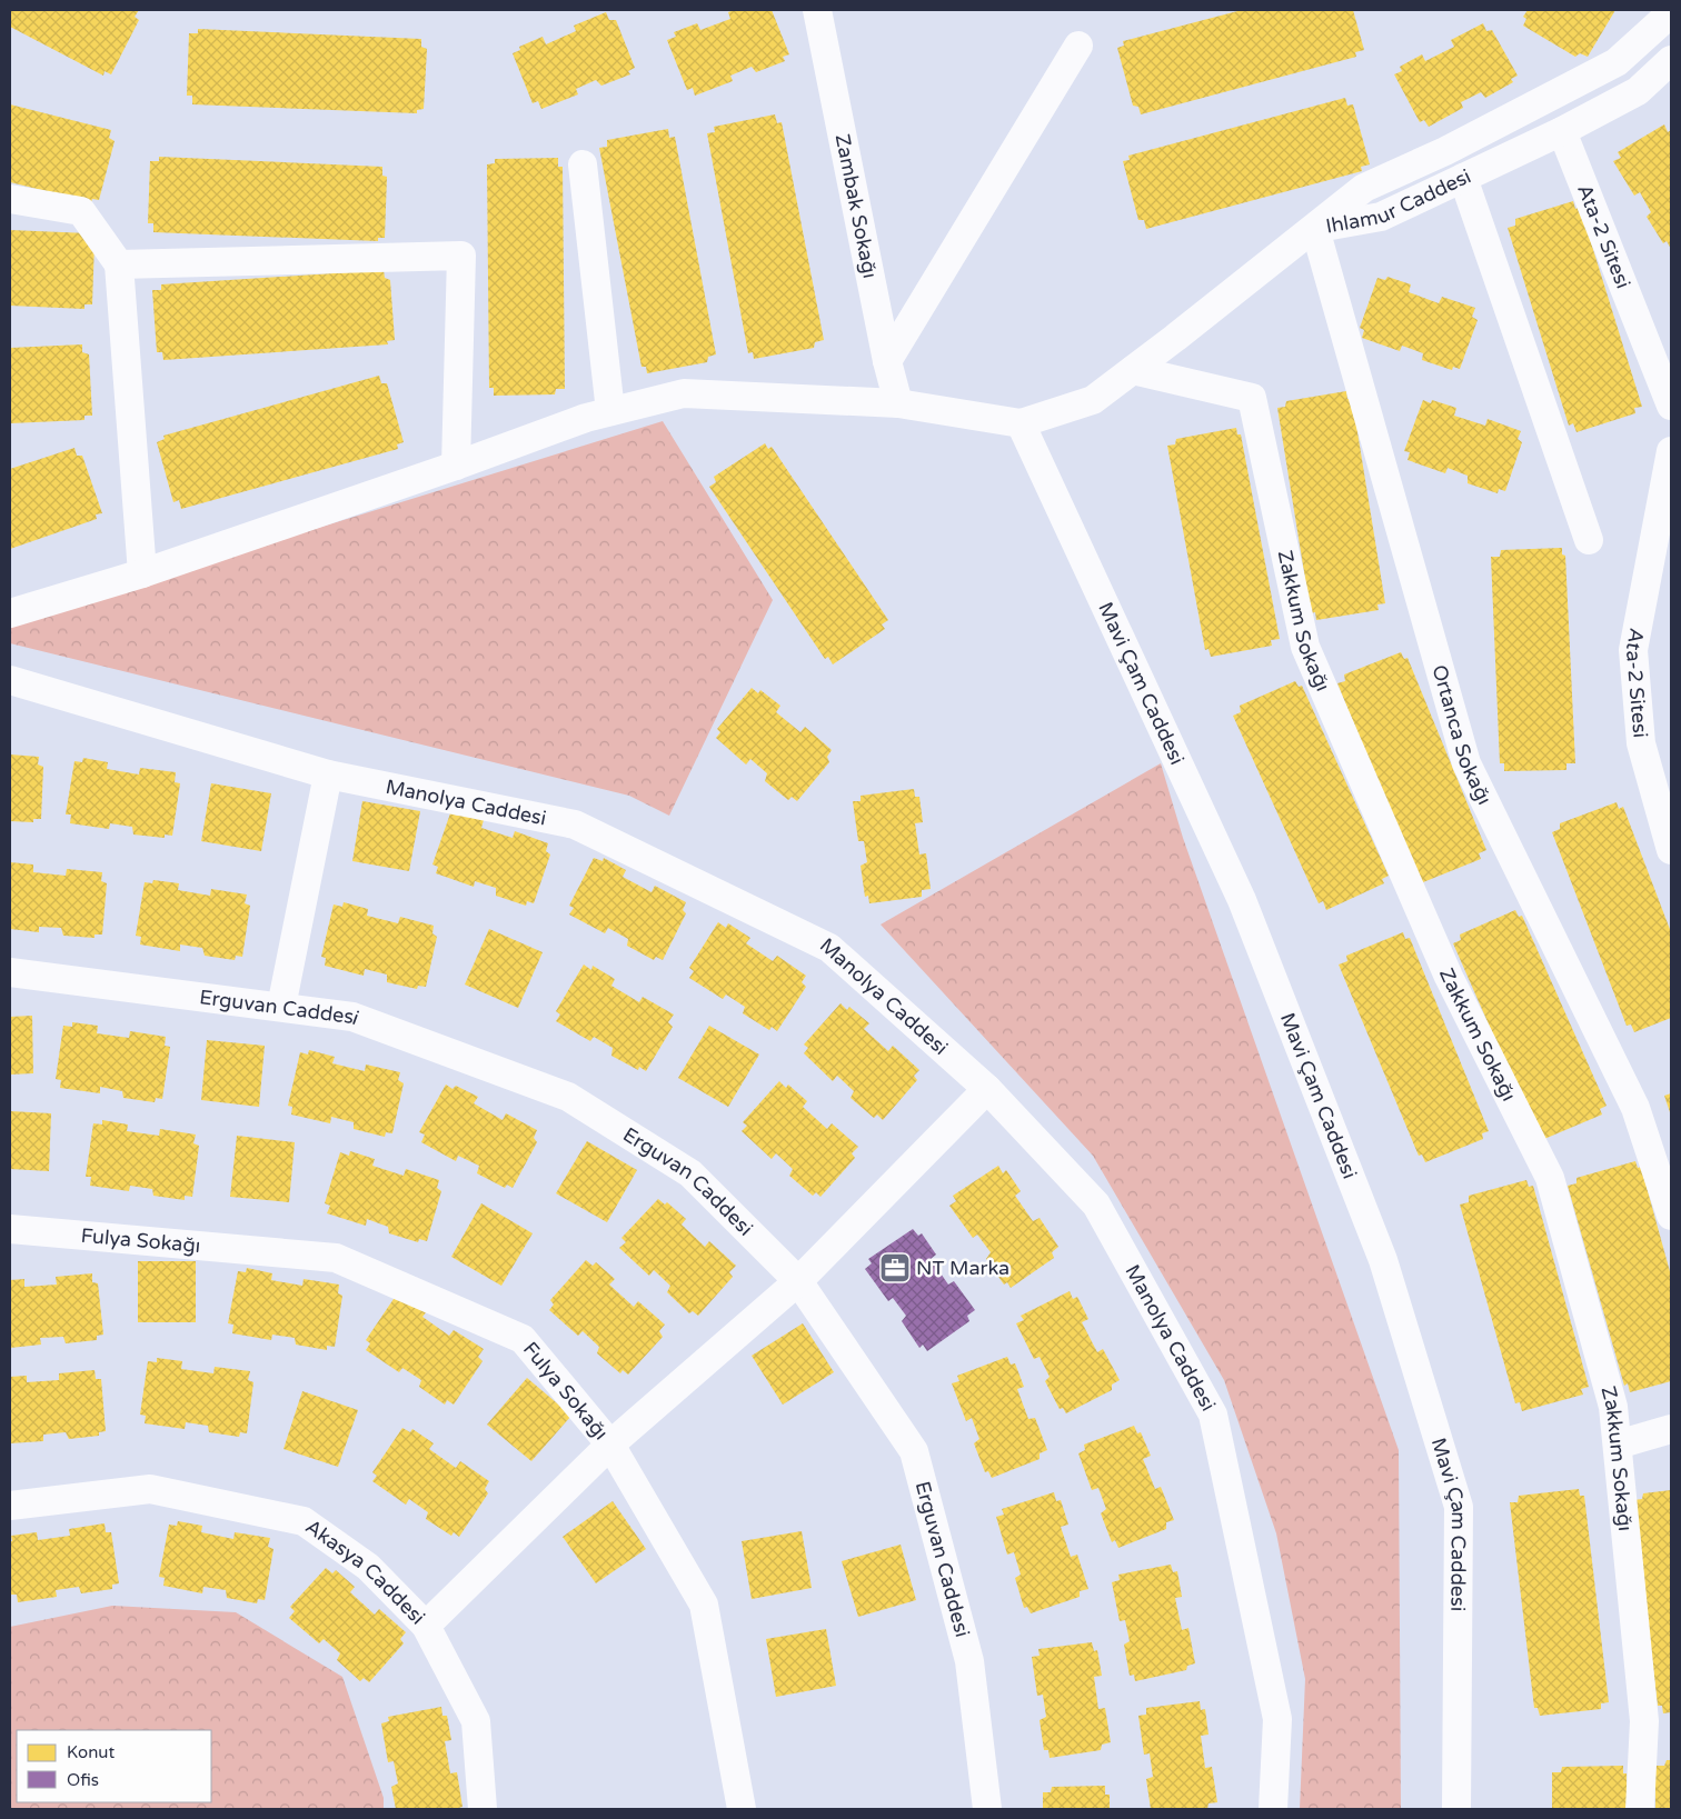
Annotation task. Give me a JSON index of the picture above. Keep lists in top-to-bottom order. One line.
{"streets":{"street":["Ihlamur Caddesi","Zambak Sokağı","Ata-2 Sitesi","Zakkum Sokağı","Mavi Çam Caddesi","Ortanca Sokağı","Manolya Caddesi","Erguvan Caddesi","Fulya Sokağı","Akasya Caddesi"]},"crossings":[["Ihlamur Caddesi","Ata-2 Sitesi"],["Ihlamur Caddesi","Zakkum Sokağı"],["Ihlamur Caddesi","Mavi Çam Caddesi"],["Ihlamur Caddesi","Ortanca Sokağı"]],"places":{"office":["NT Marka"]},"legend":["Konut","Ofis"]}
